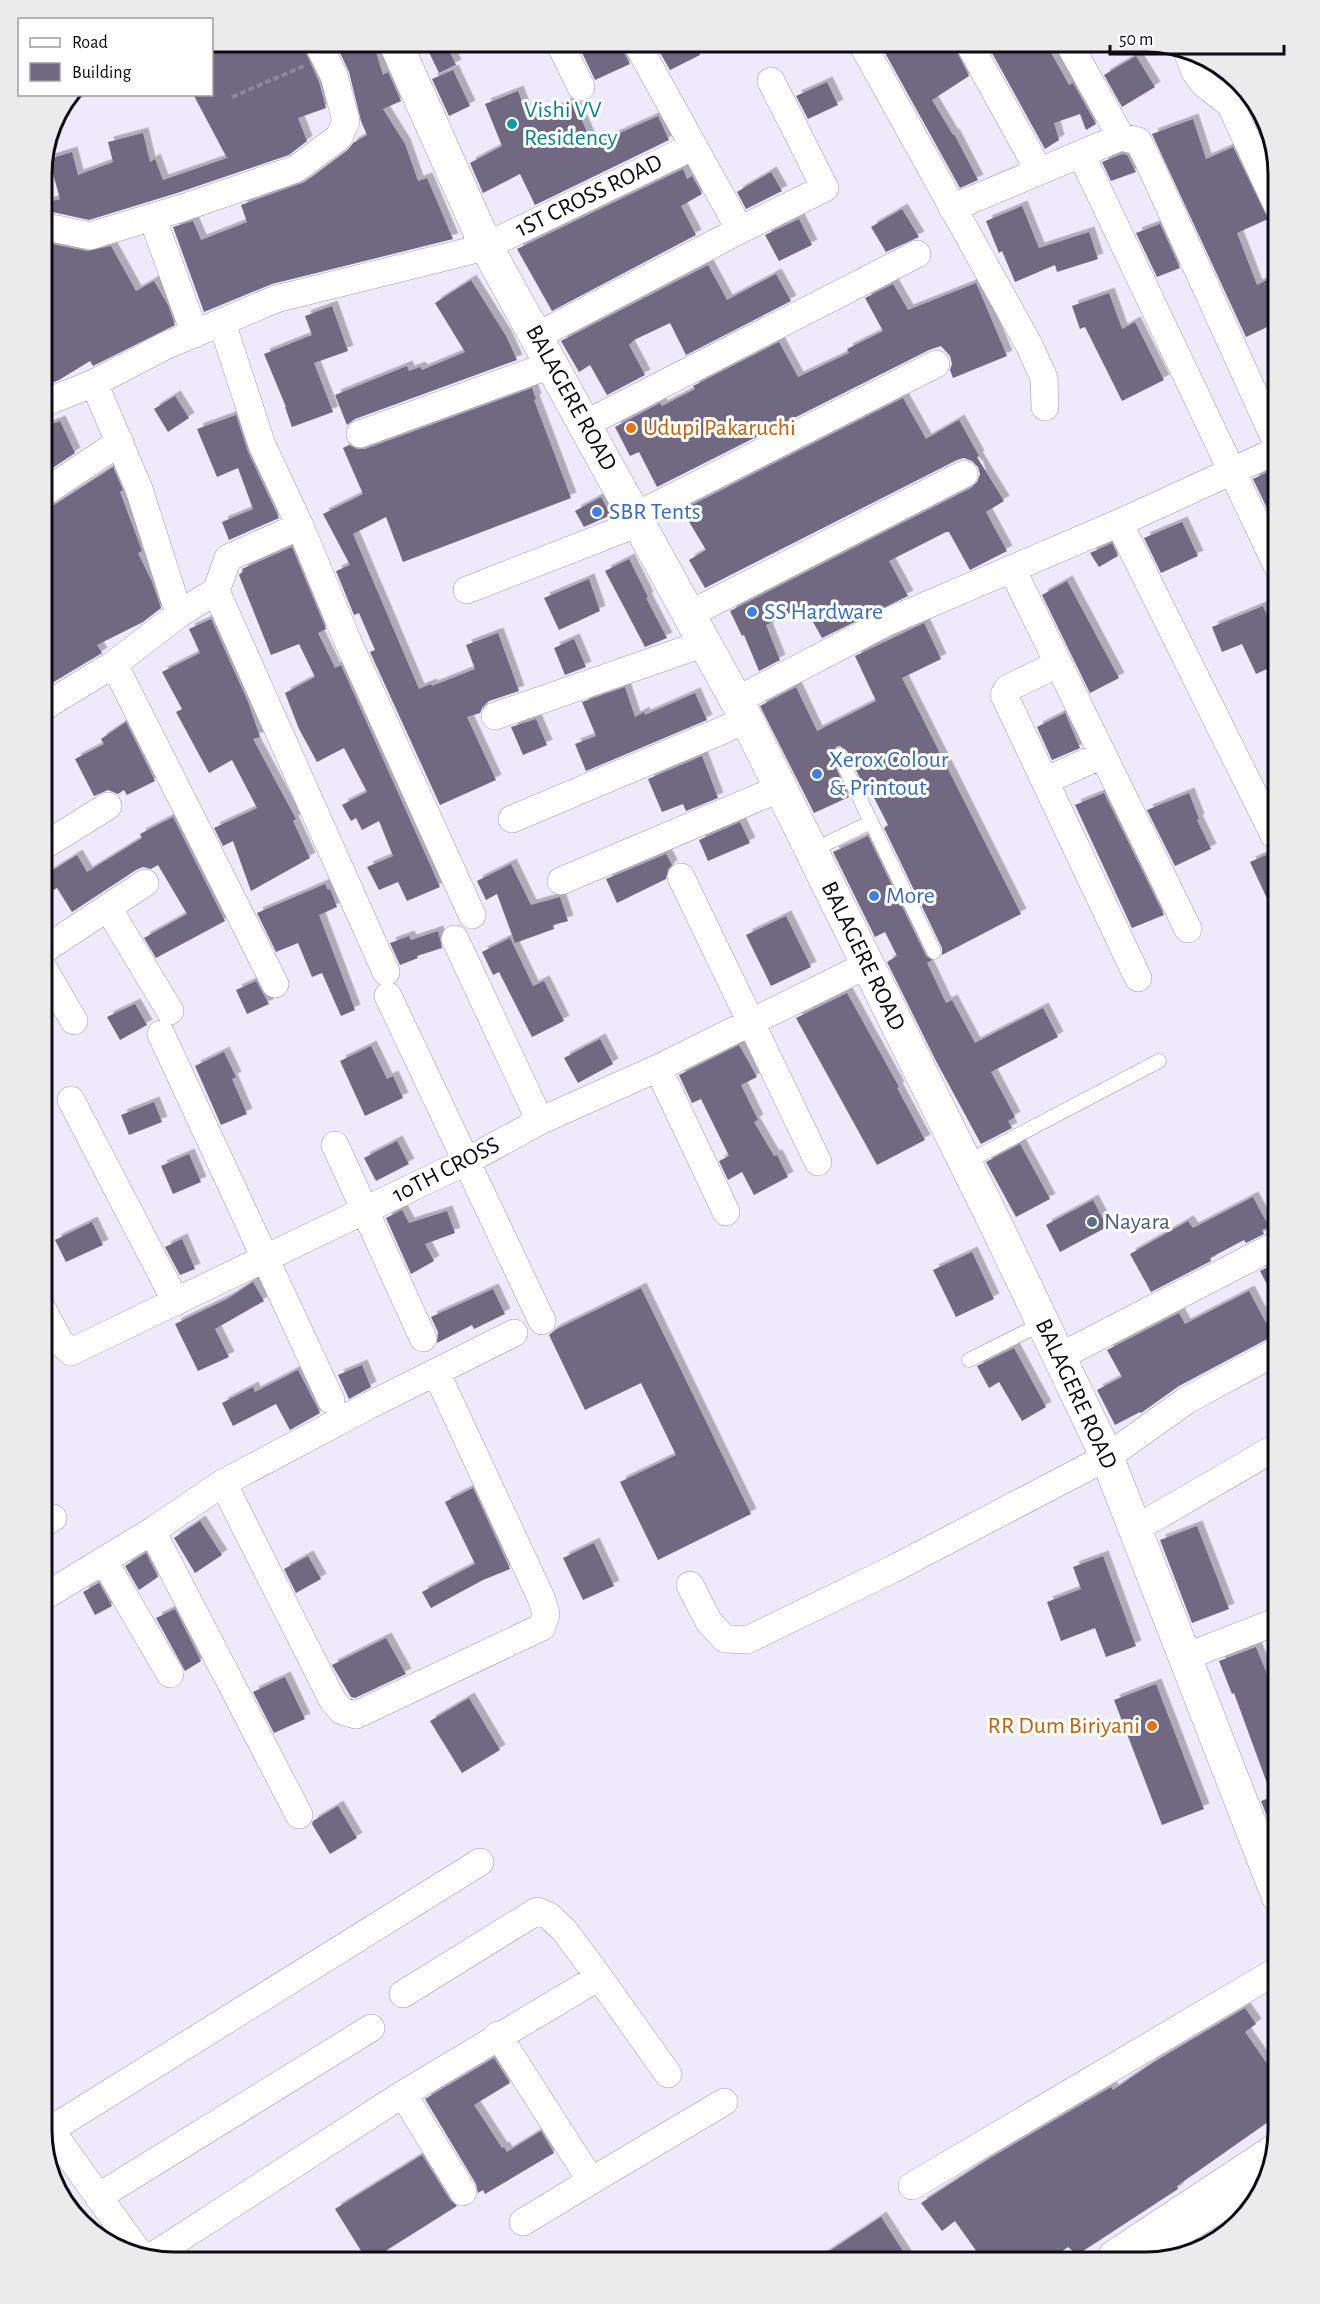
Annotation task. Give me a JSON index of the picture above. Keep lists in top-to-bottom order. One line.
{"streets":{"street":["1ST CROSS ROAD","BALAGERE ROAD","10TH CROSS"]},"crossings":[["1ST CROSS ROAD","BALAGERE ROAD"],["BALAGERE ROAD","10TH CROSS"]],"places":["Vishi VV Residency","Udupi Pakaruchi","SBR Tents","SS Hardware","Xerox Colour & Printout","More","Nayara","RR Dum Biriyani"],"legend":["Road","Building"],"scale_bar":"50 m"}
